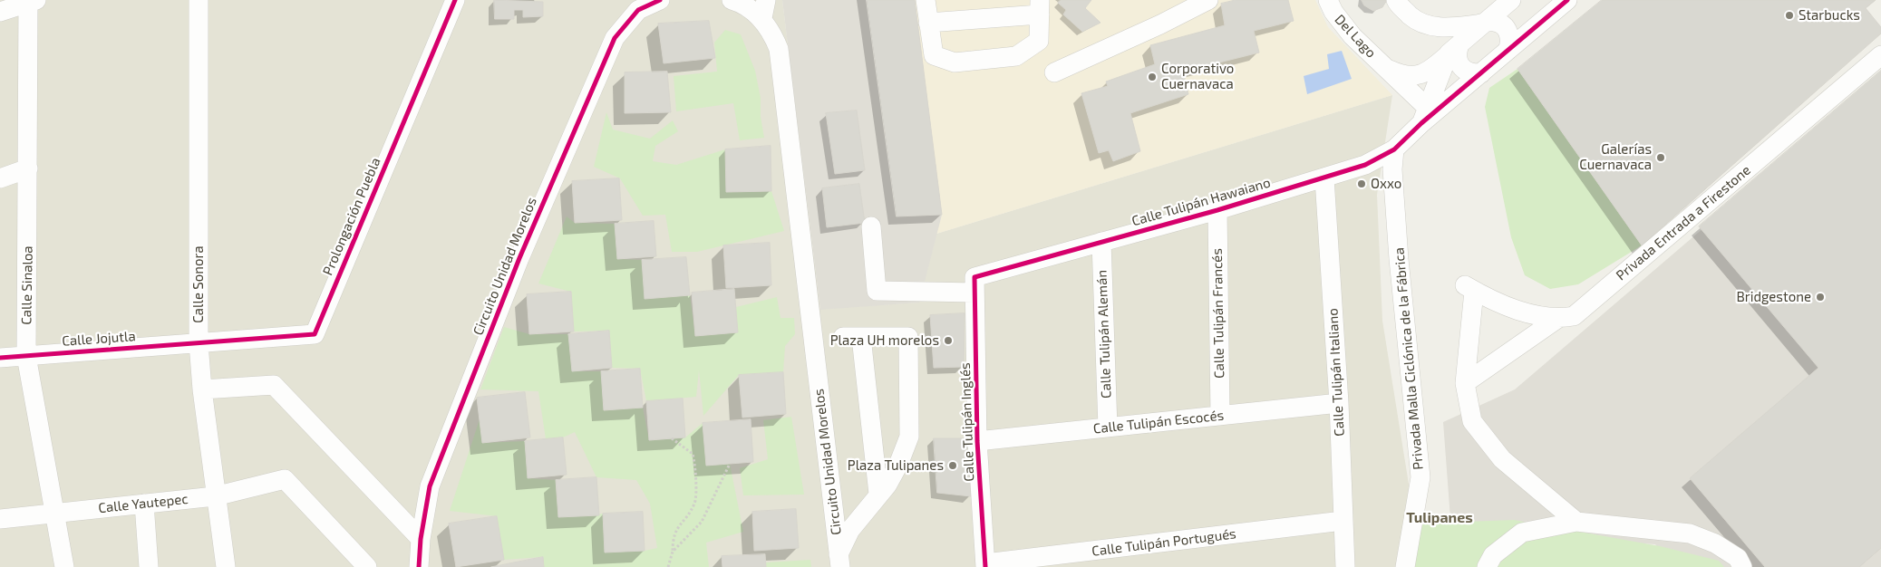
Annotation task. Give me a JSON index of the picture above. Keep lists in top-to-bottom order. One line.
{"streets":{"street":["Del Lago","Calle Tulipán Hawaiano","Prolongación Puebla","Privada Entrada a Firestone","Circuito Unidad Morelos","Calle Sonora","Calle Sinaloa","Calle Tulipán Francés","Calle Tulipán Alemán","Calle Jojutla","Privada Malla Ciclónica de la Fábrica","Calle Tulipán Italiano","Calle Tulipán Inglés","Calle Tulipán Escocés","Calle Yautepec","Calle Tulipán Portugués"]},"crossings":[["Del Lago","Calle Tulipán Hawaiano"],["Calle Tulipán Hawaiano","Calle Tulipán Francés"],["Calle Tulipán Hawaiano","Calle Tulipán Alemán"],["Calle Tulipán Hawaiano","Privada Malla Ciclónica de la Fábrica"],["Calle Tulipán Hawaiano","Calle Tulipán Italiano"],["Calle Tulipán Hawaiano","Calle Tulipán Inglés"],["Prolongación Puebla","Calle Sonora"],["Prolongación Puebla","Calle Jojutla"],["Calle Sonora","Calle Jojutla"],["Calle Sonora","Calle Yautepec"],["Calle Sinaloa","Calle Jojutla"],["Calle Sinaloa","Calle Yautepec"],["Calle Tulipán Francés","Calle Tulipán Escocés"],["Calle Tulipán Alemán","Calle Tulipán Escocés"],["Calle Tulipán Italiano","Calle Tulipán Escocés"],["Calle Tulipán Italiano","Calle Tulipán Portugués"],["Calle Tulipán Inglés","Calle Tulipán Escocés"],["Calle Tulipán Inglés","Calle Tulipán Portugués"]],"districts":["Tulipanes"],"places":["Starbucks","Corporativo Cuernavaca","Galerías Cuernavaca","Oxxo","Bridgestone","Plaza UH morelos","Plaza Tulipanes"]}
